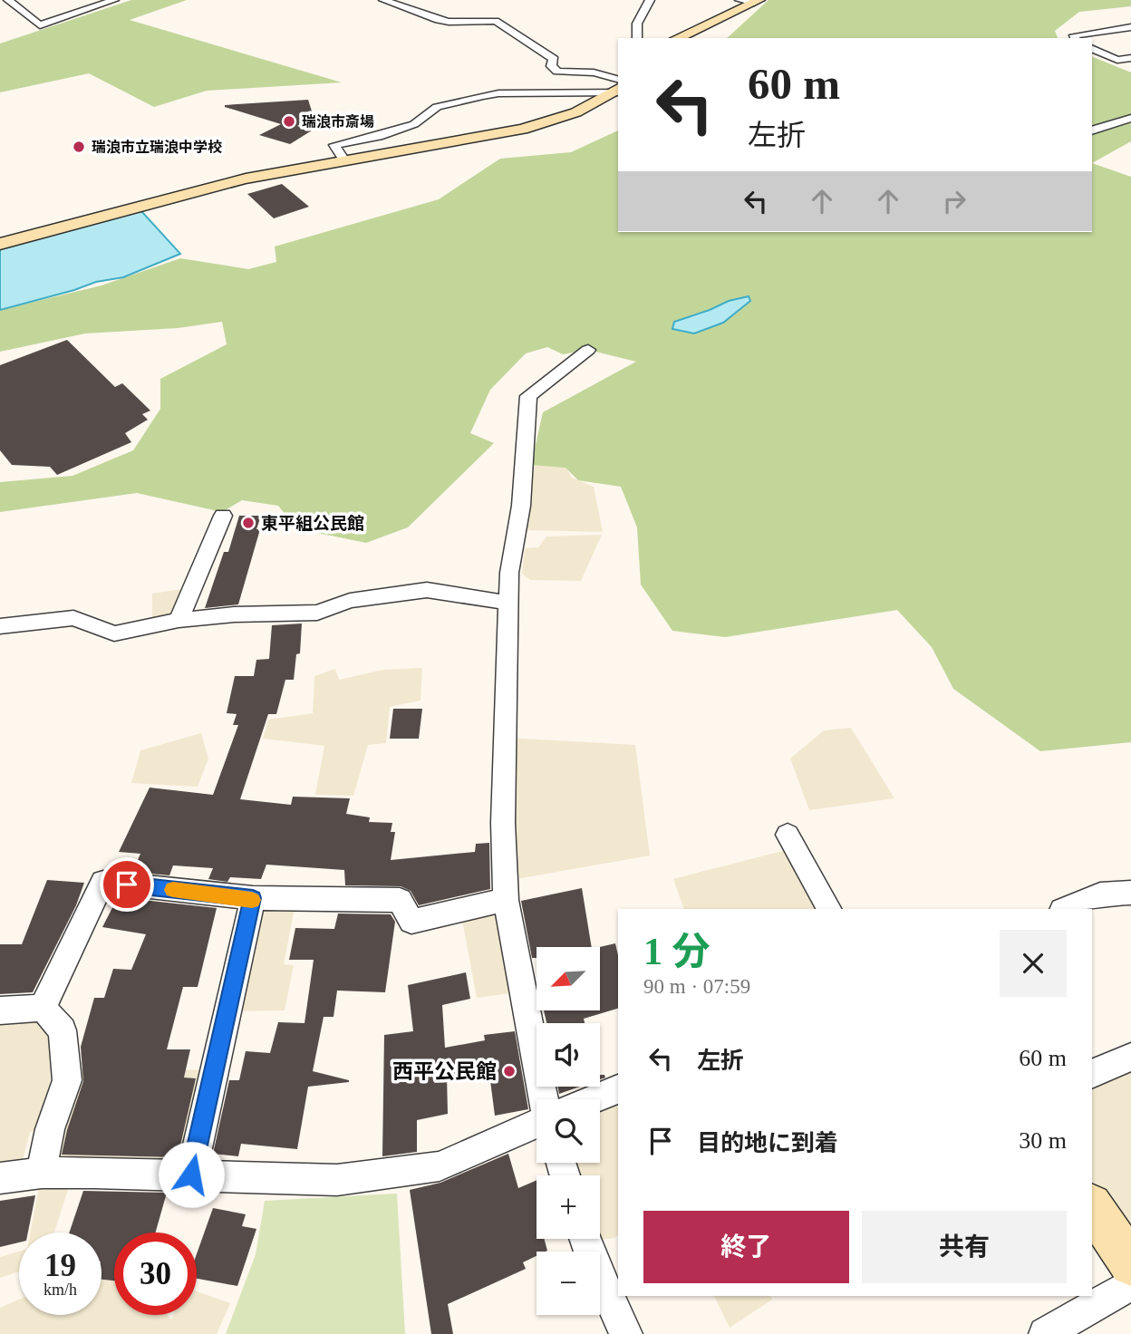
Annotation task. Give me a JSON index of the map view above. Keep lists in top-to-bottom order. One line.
{"places":["瑞浪市斎場","瑞浪市立瑞浪中学校","東平組公民館","西平公民館"],"north":"bottom left","page":{"turn":["60 m","左折"],"heading":["1 分","90 m · 07:59"],"map_buttons":["+","−"],"list":[{"name":"左折","value":"60 m"},{"name":"目的地に到着","value":"30 m"}],"buttons":["終了","共有"],"speed":"19 km/h","limit":"30"}}
